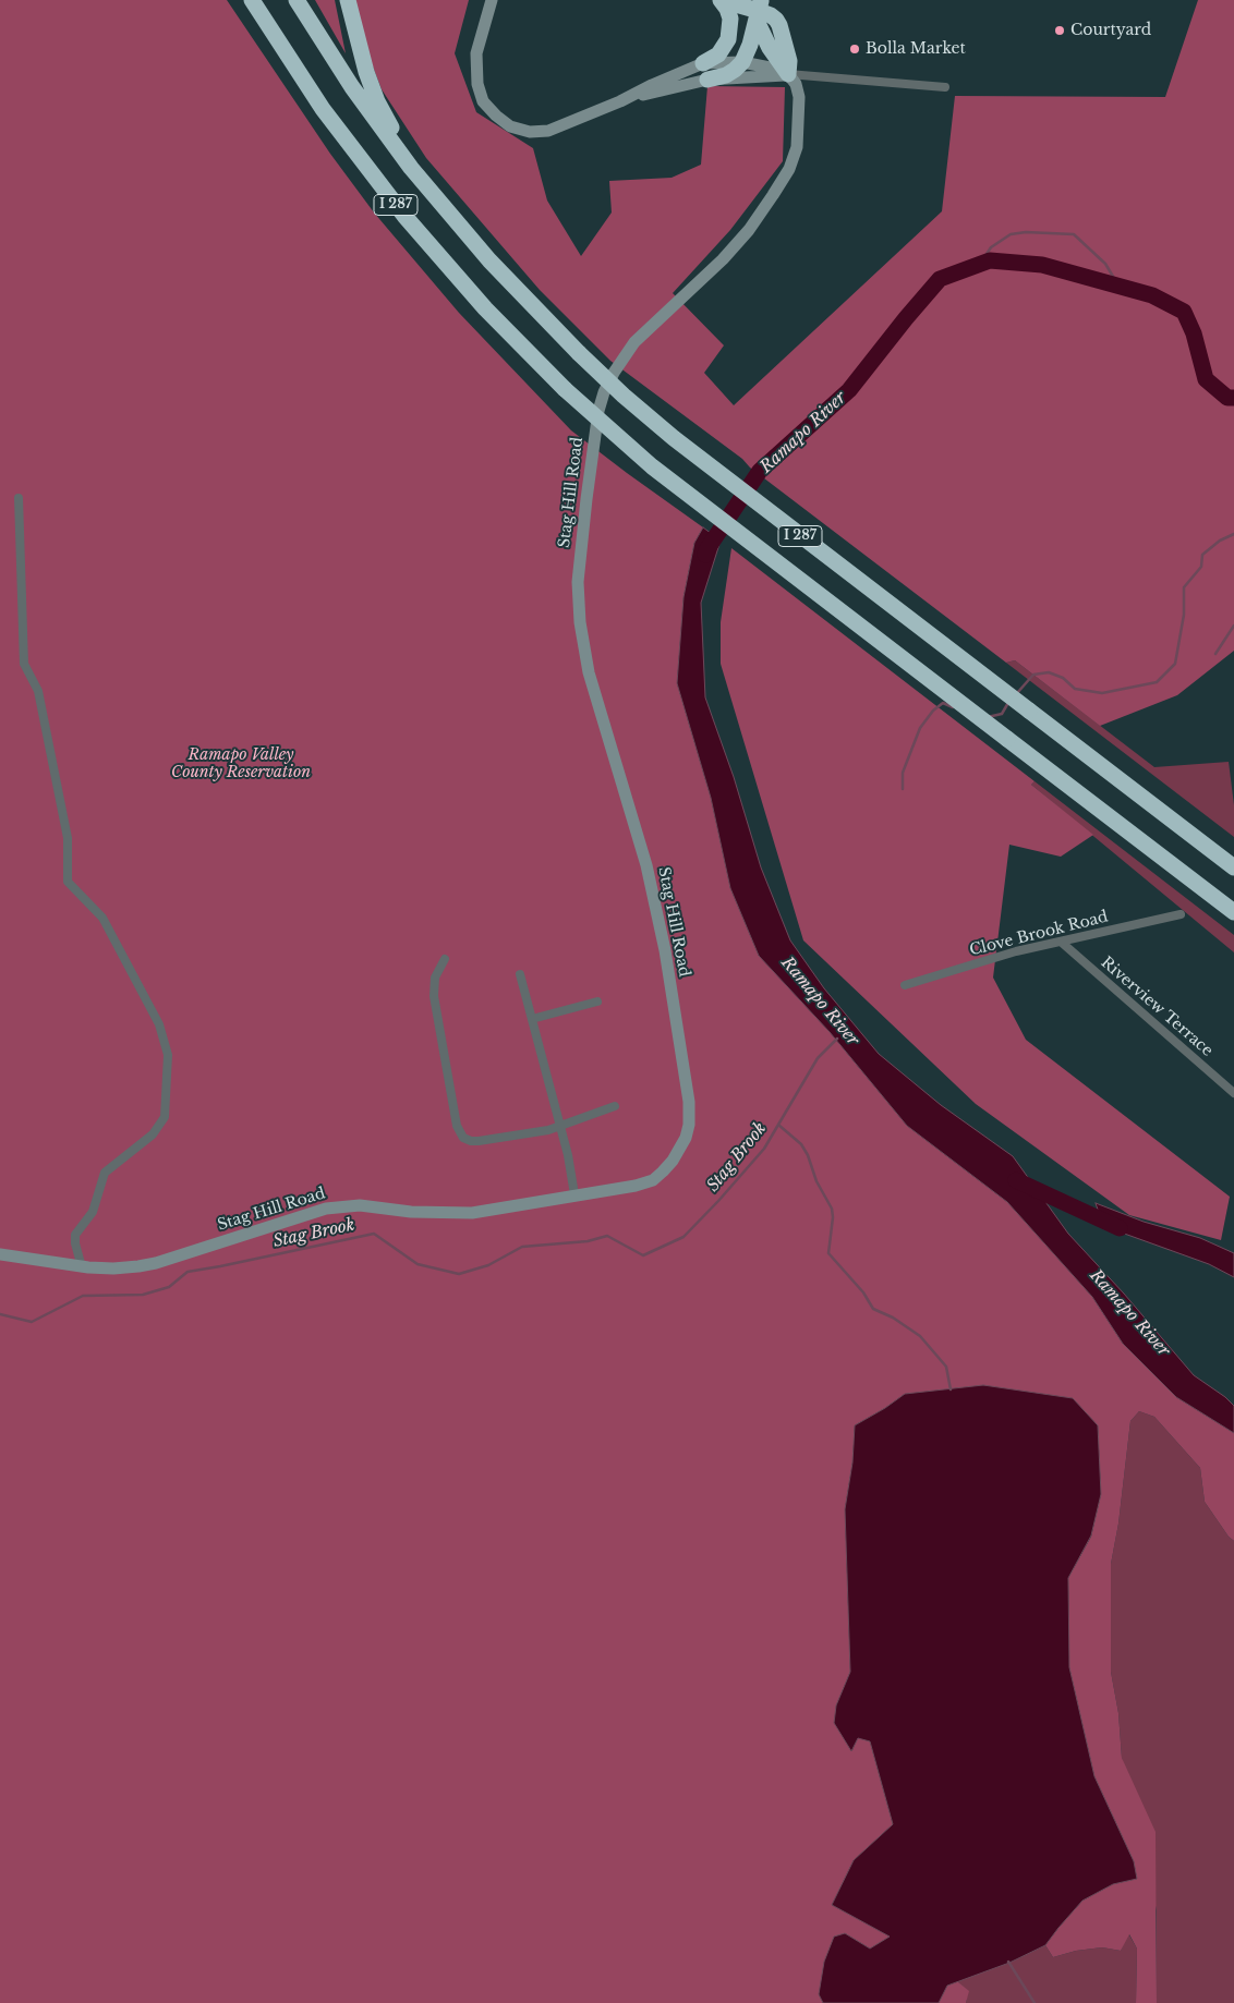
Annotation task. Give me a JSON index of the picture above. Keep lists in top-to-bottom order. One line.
{"streets":{"highway":["I 287"],"street":["Stag Hill Road","Clove Brook Road","Riverview Terrace"]},"crossings":[["Clove Brook Road","Riverview Terrace"]],"water":["Ramapo River","Stag Brook"],"parks":["Ramapo Valley County Reservation"],"places":["Courtyard","Bolla Market"]}
